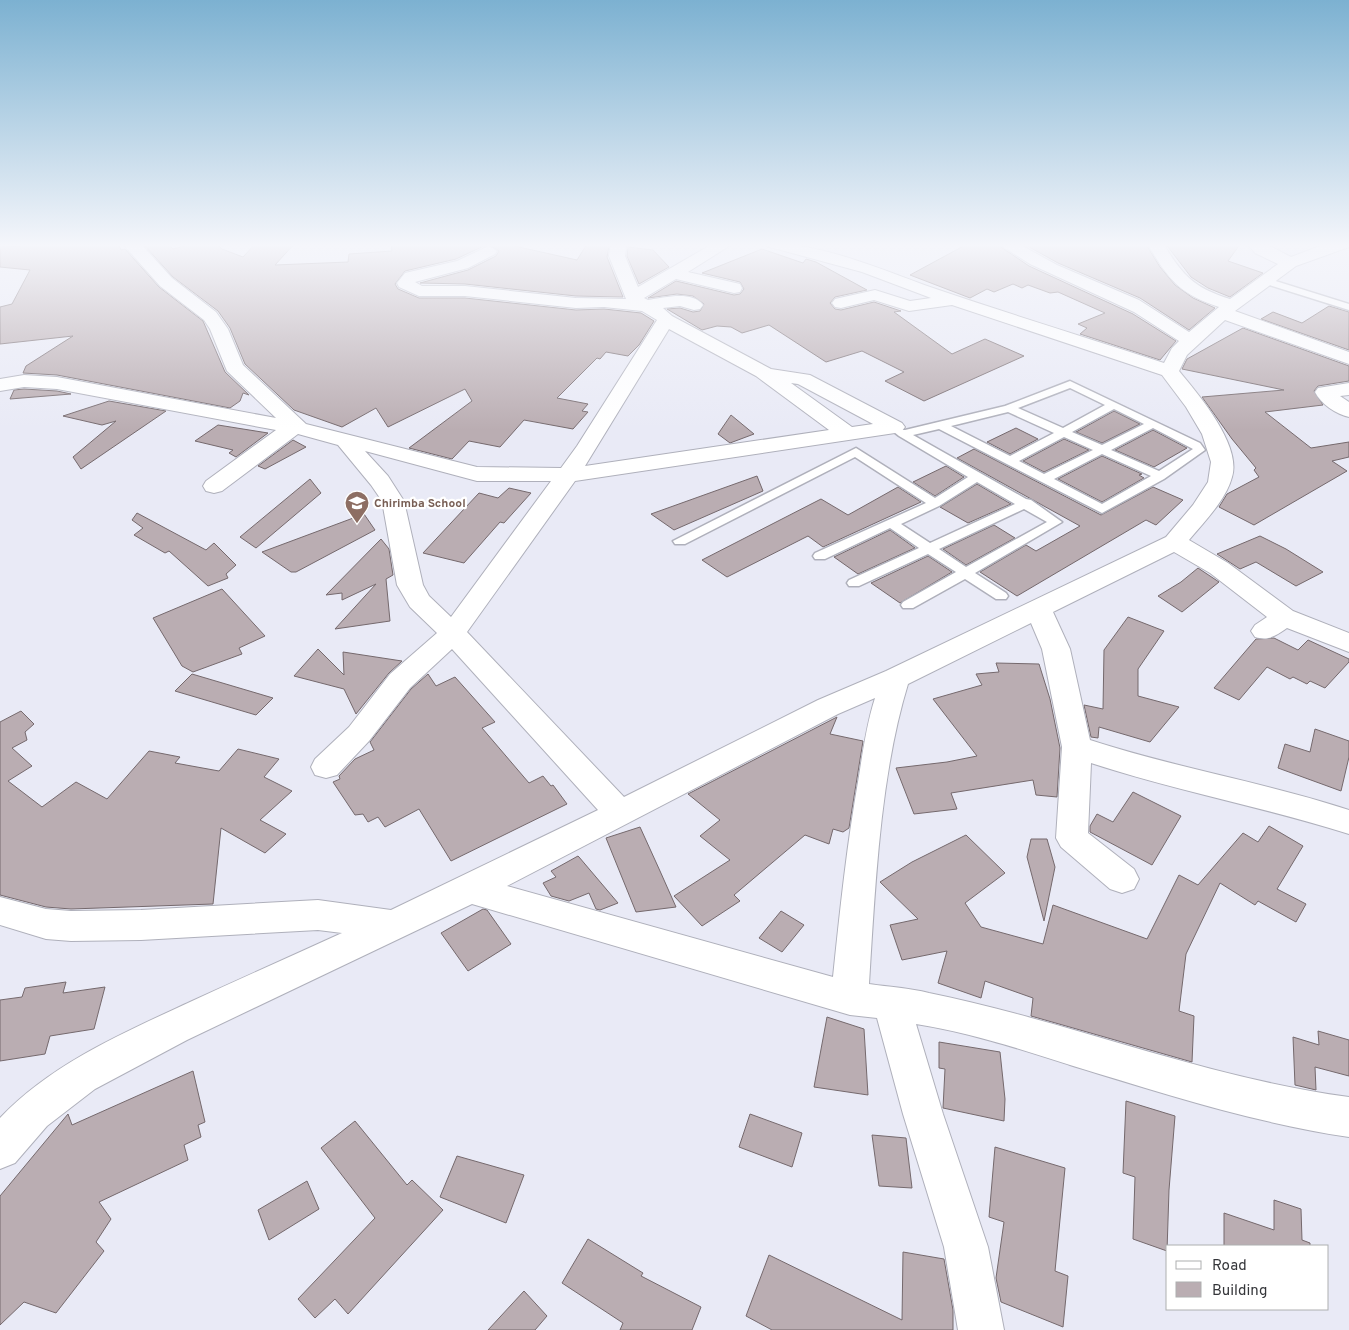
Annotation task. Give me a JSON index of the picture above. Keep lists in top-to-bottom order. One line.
{"places":{"school or university":["Chirimba School"]},"legend":["Road","Building"]}
